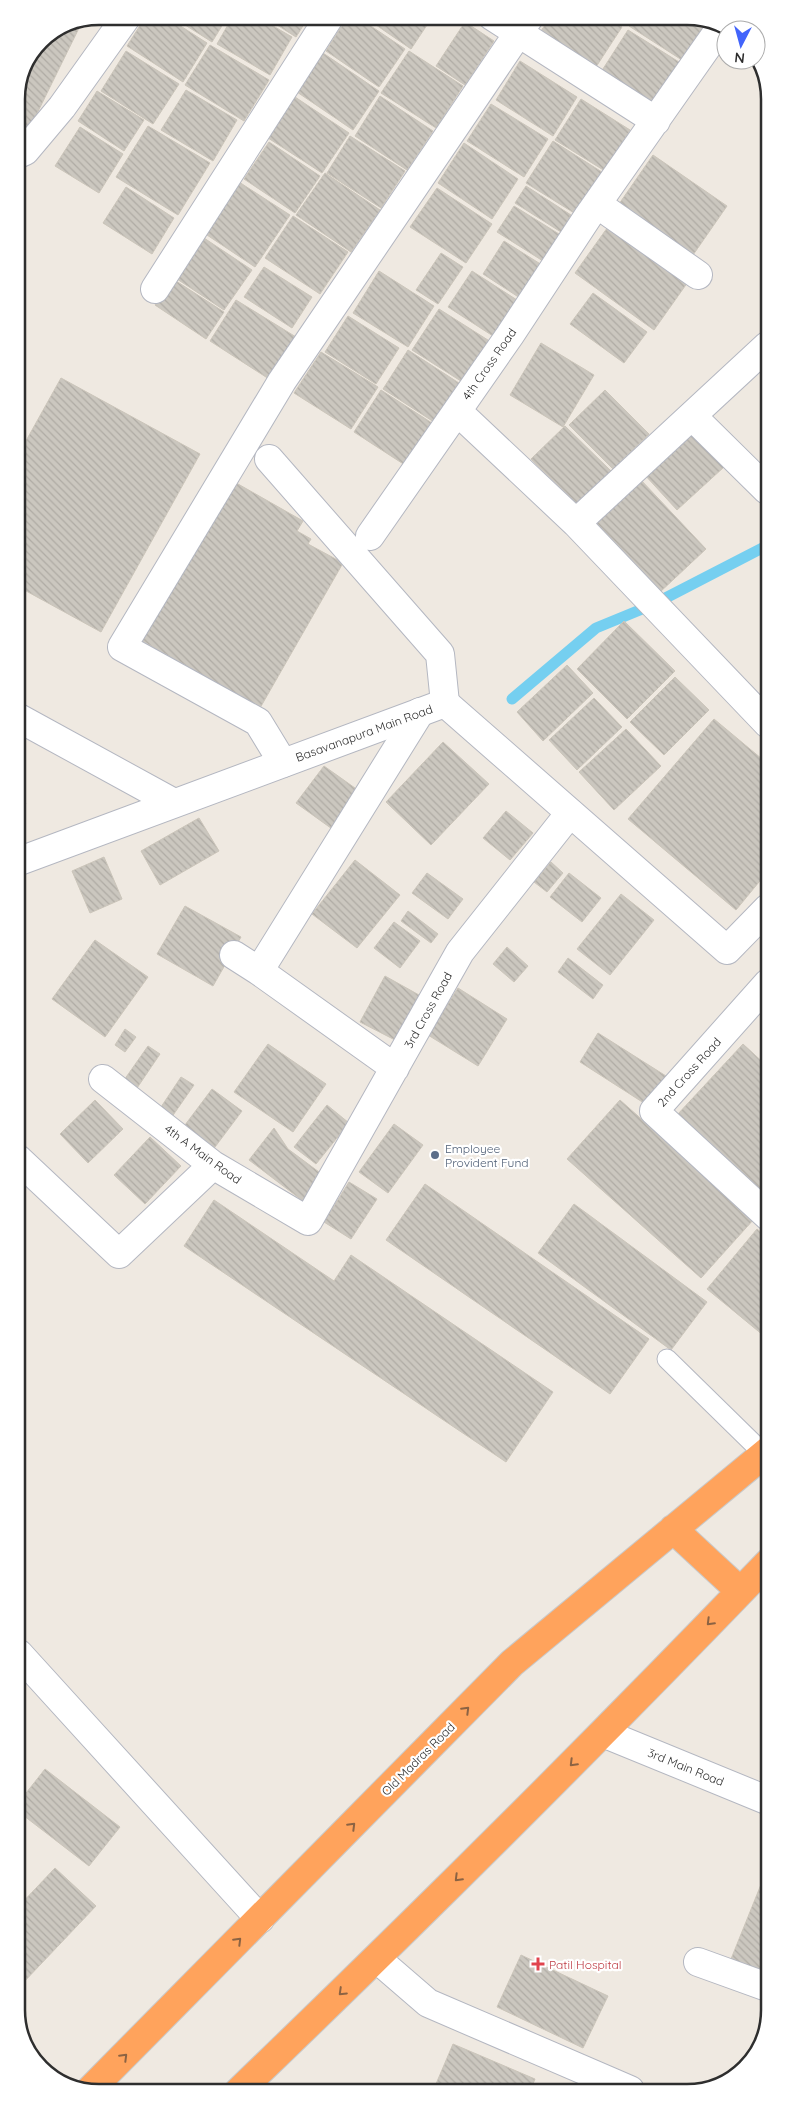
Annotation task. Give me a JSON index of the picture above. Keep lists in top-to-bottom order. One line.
{"streets":{"highway":["Old Madras Road"],"street":["4th Cross Road","Basavanapura Main Road","3rd Cross Road","2nd Cross Road","4th A Main Road","3rd Main Road"]},"crossings":[["Basavanapura Main Road","3rd Cross Road"],["3rd Cross Road","4th A Main Road"]],"places":{"other":["Employee Provident Fund"],"health":["Patil Hospital"]},"north":"bottom"}
